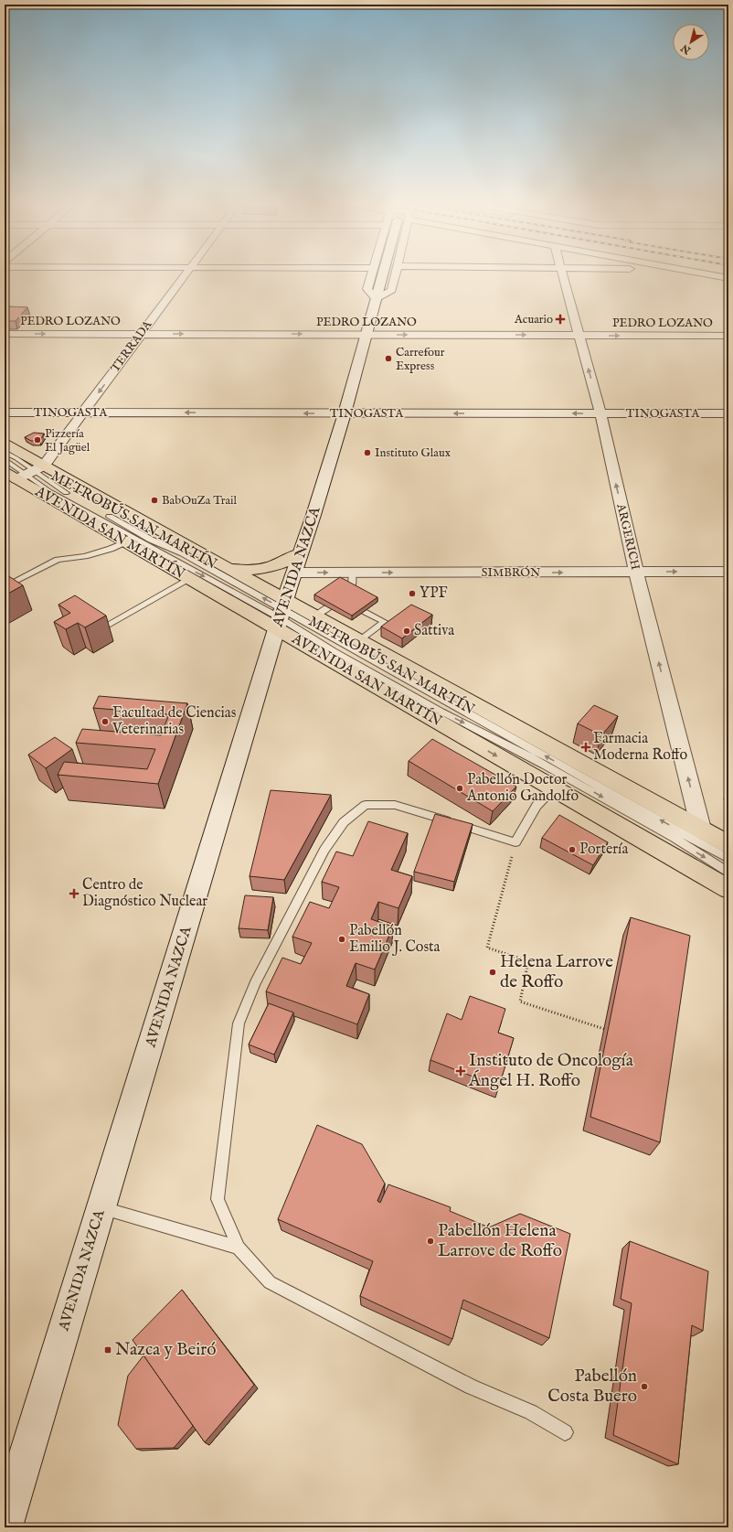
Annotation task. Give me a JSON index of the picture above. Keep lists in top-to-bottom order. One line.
{"streets":{"main road":["AVENIDA SAN MARTÍN","AVENIDA NAZCA"],"street":["PEDRO LOZANO","TERRADA","TINOGASTA","ARGERICH","SIMBRÓN"],"lane":["METROBÚS SAN MARTÍN"]},"crossings":[["PEDRO LOZANO","TERRADA"],["PEDRO LOZANO","ARGERICH"],["PEDRO LOZANO","AVENIDA NAZCA"],["TERRADA","TINOGASTA"],["TERRADA","METROBÚS SAN MARTÍN"],["TERRADA","AVENIDA SAN MARTÍN"],["TINOGASTA","ARGERICH"],["TINOGASTA","AVENIDA NAZCA"],["METROBÚS SAN MARTÍN","AVENIDA SAN MARTÍN"],["METROBÚS SAN MARTÍN","AVENIDA NAZCA"],["AVENIDA SAN MARTÍN","ARGERICH"],["AVENIDA SAN MARTÍN","AVENIDA NAZCA"],["ARGERICH","SIMBRÓN"],["AVENIDA NAZCA","SIMBRÓN"]],"one_way":["PEDRO LOZANO","TERRADA","TINOGASTA","ARGERICH","SIMBRÓN"],"places":{"health":["Acuario","Farmacia Moderna Roffo","Centro de Diagnóstico Nuclear","Instituto de Oncología Ángel H. Roffo"],"other":["Carrefour Express","Pizzería El Jagüel","Instituto Glaux","BabOuZa Trail","YPF","Sattiva","Facultad de Ciencias Veterinarias","Pabellón Doctor Antonio Gandolfo","Portería","Pabellón Emilio J. Costa","Helena Larrove de Roffo","Pabellón Helena Larrove de Roffo","Pabellón Costa Buero"],"transit":["Nazca y Beiró"]},"north":"bottom left"}
